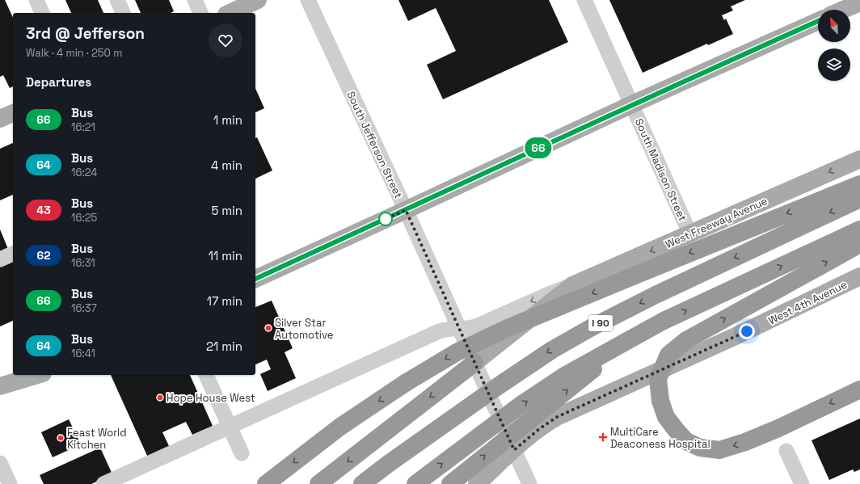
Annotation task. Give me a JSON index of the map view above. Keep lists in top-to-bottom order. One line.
{"streets":{"highway":["I 90"],"main road":["West Freeway Avenue","West 4th Avenue"],"street":["South Jefferson Street","South Madison Street"]},"crossings":[["South Jefferson Street","West Freeway Avenue"],["South Jefferson Street","West 4th Avenue"],["South Madison Street","West Freeway Avenue"]],"places":{"other":["Silver Star Automotive","Hope House West","Feast World Kitchen"],"health":["MultiCare Deaconess Hospital"]},"lines":["bus line 66"],"north":"top left","page":{"on_map":"66","heading":[["3rd @ Jefferson","Walk · 4 min · 250 m"],"Departures"],"list":[{"mark":"66","name":"Bus","note":"16:21","value":"1 min"},{"mark":"64","name":"Bus","note":"16:24","value":"4 min"},{"mark":"43","name":"Bus","note":"16:25","value":"5 min"},{"mark":"62","name":"Bus","note":"16:31","value":"11 min"},{"mark":"66","name":"Bus","note":"16:37","value":"17 min"},{"mark":"64","name":"Bus","note":"16:41","value":"21 min"}]}}
